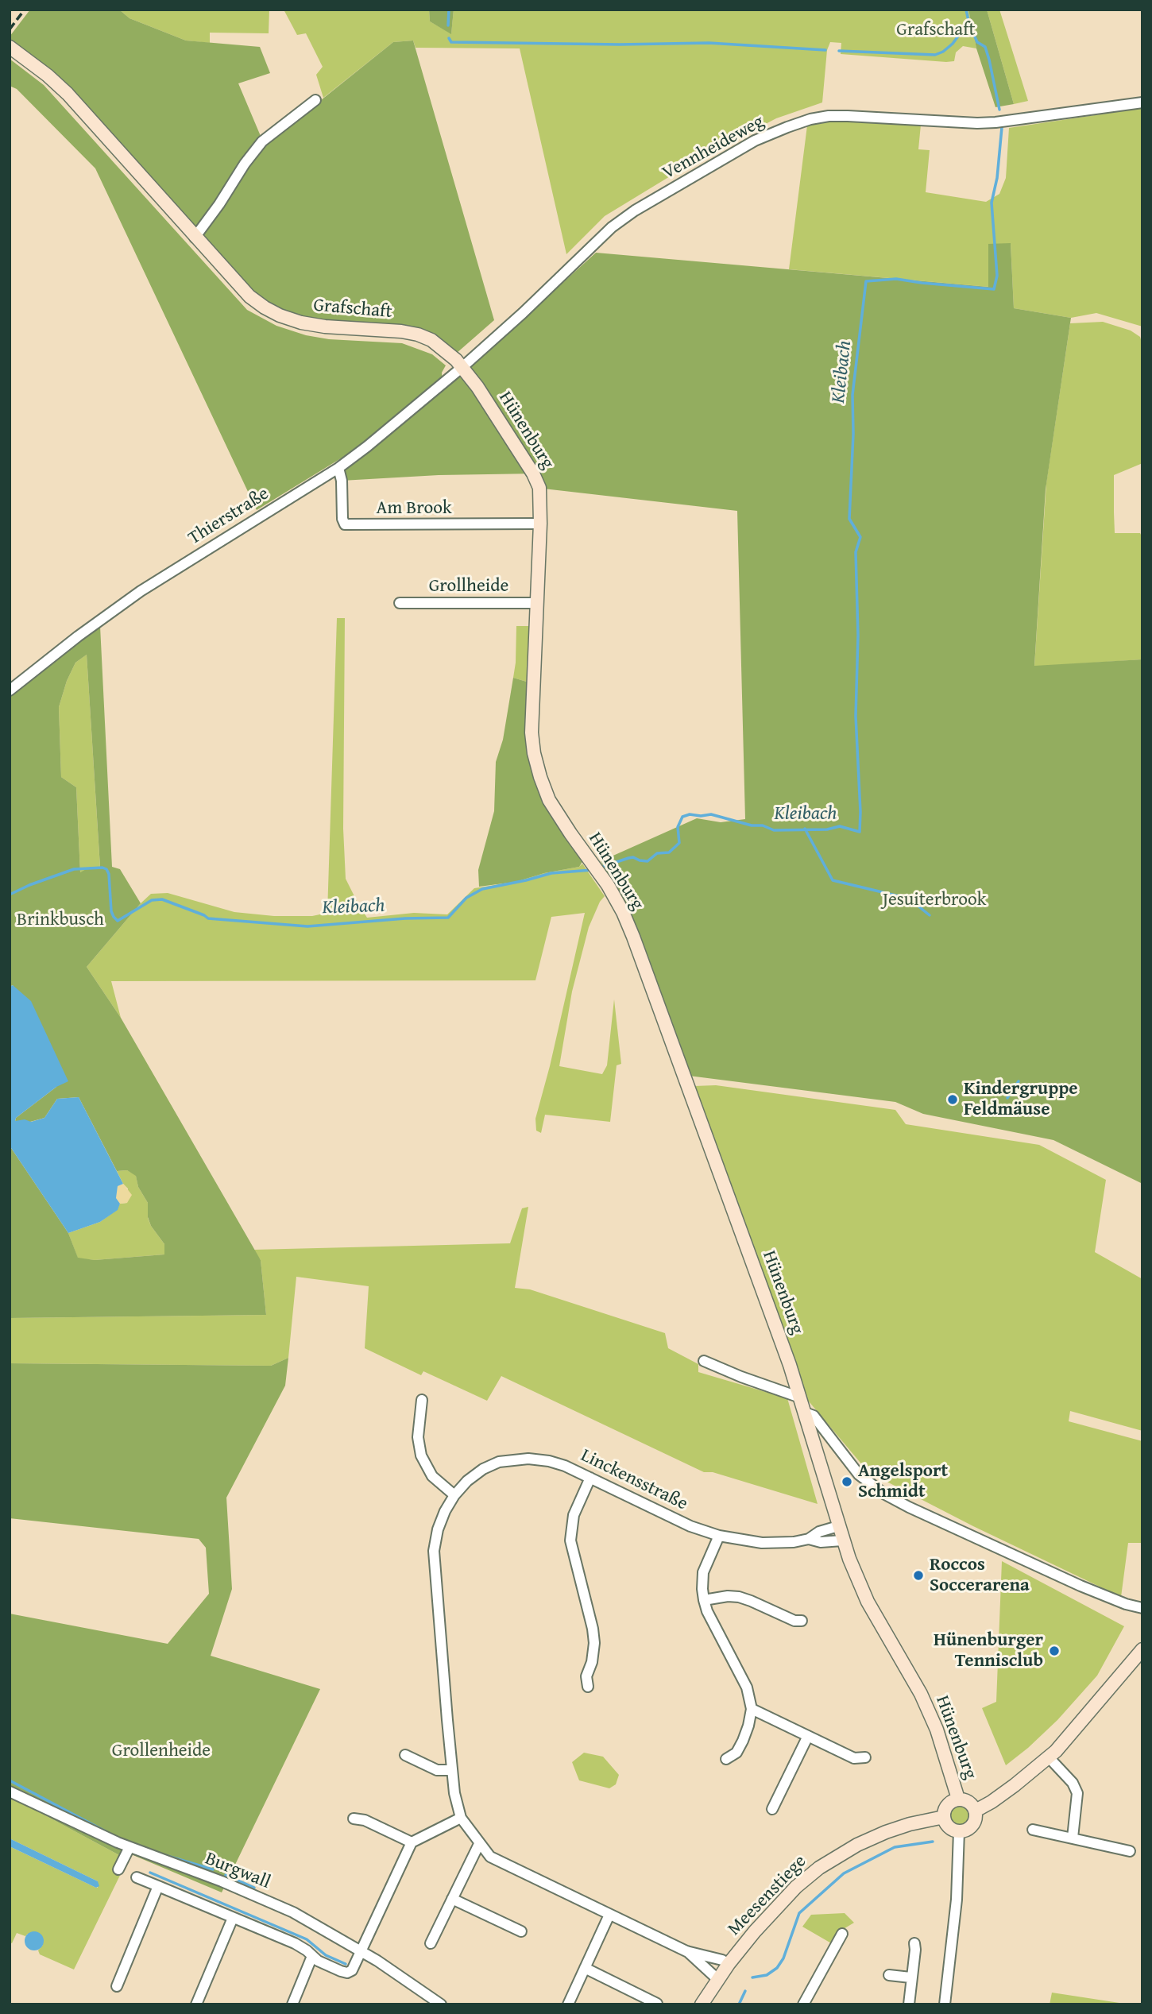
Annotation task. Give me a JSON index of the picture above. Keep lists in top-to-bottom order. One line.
{"streets":{"street":["Vennheideweg","Grafschaft","Hünenburg","Am Brook","Thierstraße","Grollheide","Linckensstraße","Burgwall","Meesenstiege"]},"crossings":[["Vennheideweg","Grafschaft"],["Vennheideweg","Hünenburg"],["Vennheideweg","Thierstraße"],["Grafschaft","Hünenburg"],["Grafschaft","Thierstraße"],["Hünenburg","Am Brook"],["Hünenburg","Thierstraße"],["Hünenburg","Grollheide"],["Hünenburg","Linckensstraße"],["Hünenburg","Meesenstiege"],["Am Brook","Thierstraße"],["Linckensstraße","Meesenstiege"]],"water":["Kleibach"],"parks":["Grafschaft","Jesuiterbrook","Brinkbusch","Grollenheide"],"places":["Kindergruppe Feldmäuse","Angelsport Schmidt","Roccos Soccerarena","Hünenburger Tennisclub"]}
